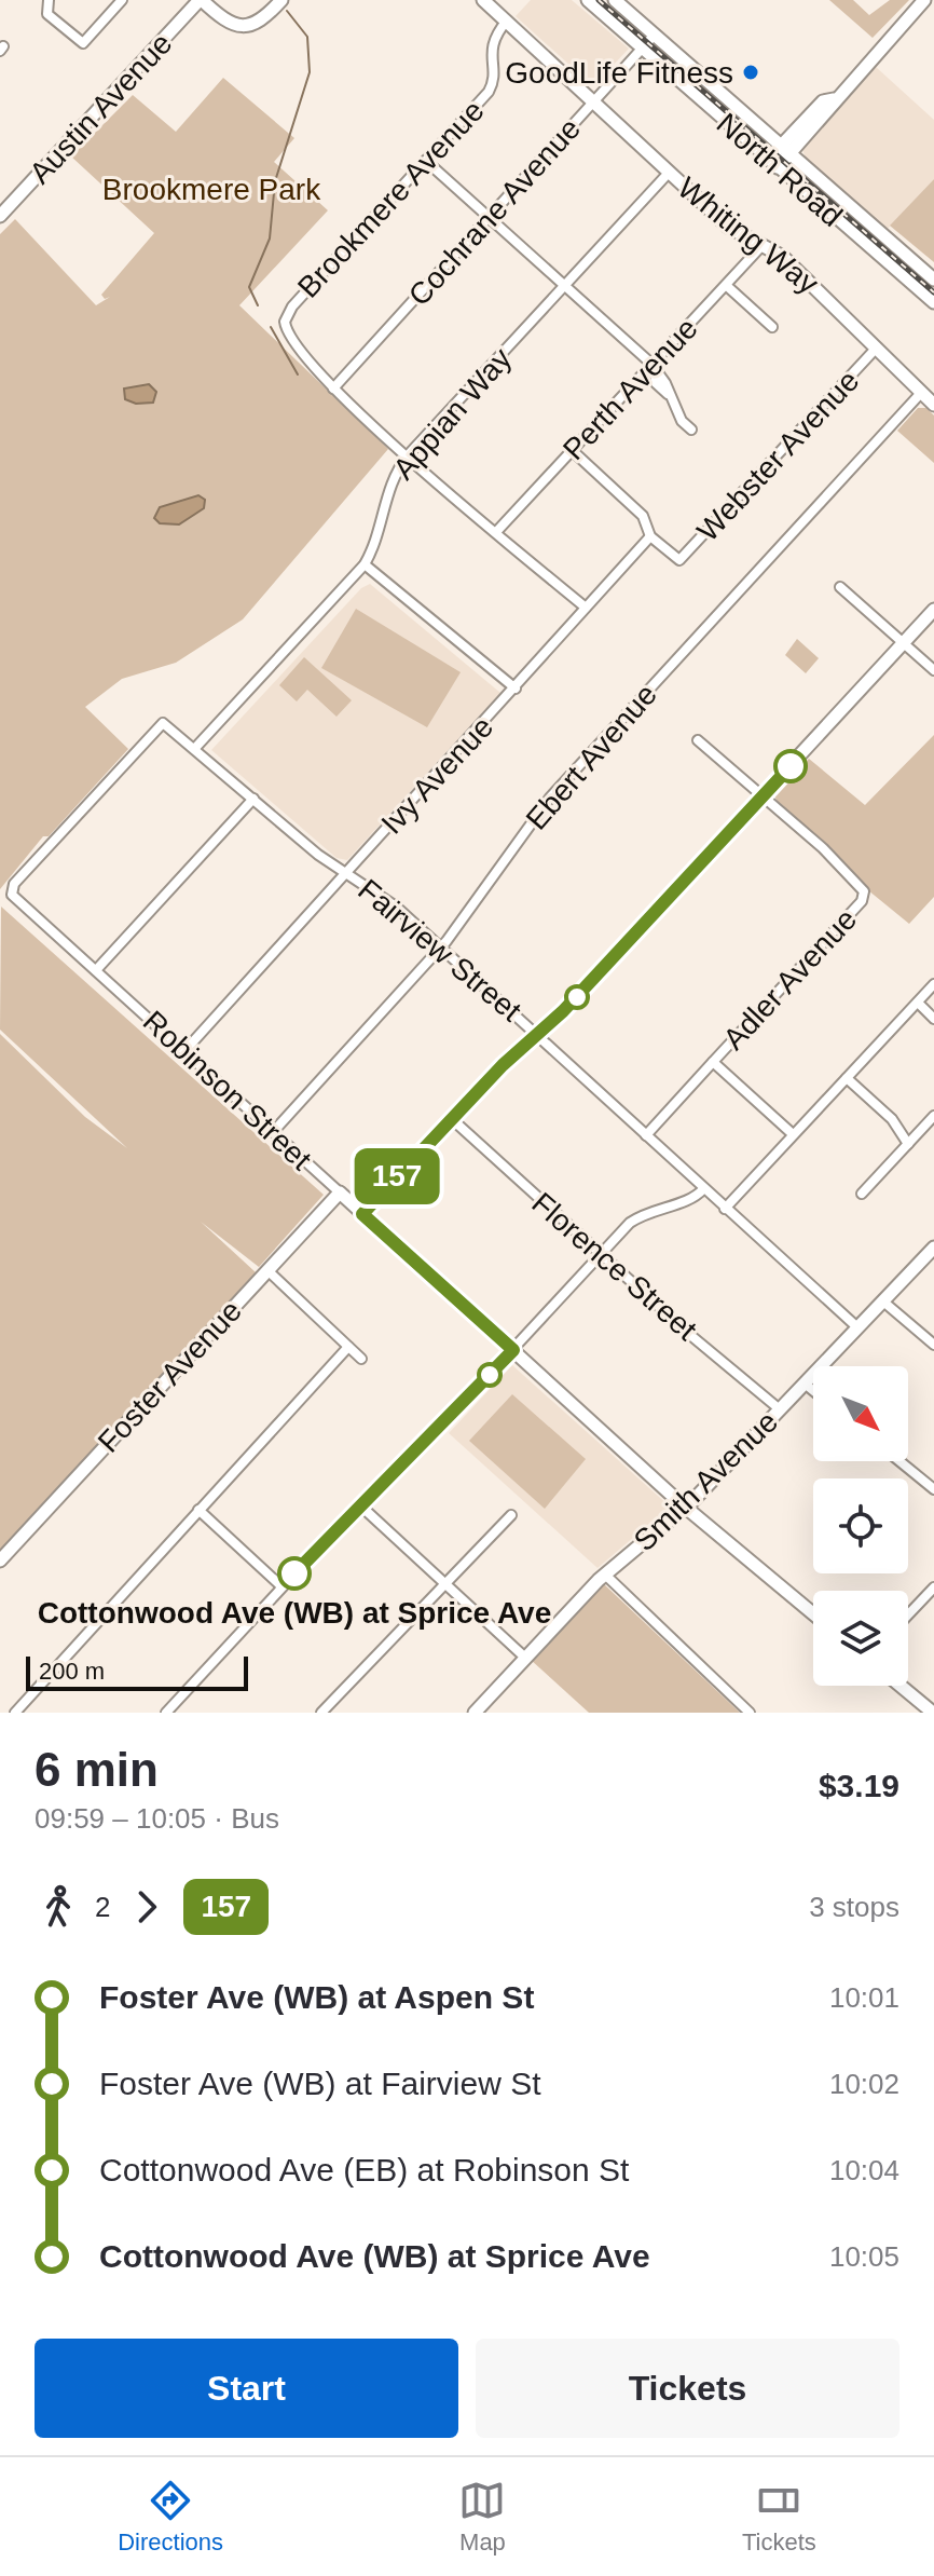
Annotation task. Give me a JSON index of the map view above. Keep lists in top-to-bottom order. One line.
{"streets":{"street":["Austin Avenue","North Road","Brookmere Avenue","Cochrane Avenue","Whiting Way","Perth Avenue","Appian Way","Webster Avenue","Ebert Avenue","Ivy Avenue","Fairview Street","Adler Avenue","Robinson Street","Florence Street","Foster Avenue","Smith Avenue"]},"crossings":[["North Road","Cochrane Avenue"],["Brookmere Avenue","Cochrane Avenue"],["Brookmere Avenue","Whiting Way"],["Cochrane Avenue","Whiting Way"],["Whiting Way","Perth Avenue"],["Whiting Way","Appian Way"],["Whiting Way","Webster Avenue"],["Whiting Way","Ebert Avenue"],["Appian Way","Fairview Street"],["Webster Avenue","Ivy Avenue"],["Ebert Avenue","Fairview Street"],["Ebert Avenue","Robinson Street"],["Ivy Avenue","Fairview Street"],["Ivy Avenue","Robinson Street"],["Fairview Street","Adler Avenue"],["Fairview Street","Robinson Street"],["Fairview Street","Smith Avenue"],["Robinson Street","Foster Avenue"],["Robinson Street","Smith Avenue"],["Florence Street","Smith Avenue"]],"parks":["Brookmere Park"],"places":["GoodLife Fitness","Cottonwood Ave (WB) at Sprice Ave"],"lines":["bus line 157"],"scale_bar":"200 m","north":"bottom right","page":{"on_map":"157","scale":"200 m","heading":["6 min","09:59 – 10:05 · Bus","$3.19"],"legs":["2","157","3 stops"],"list":[{"name":"Foster Ave (WB) at Aspen St","value":"10:01"},{"name":"Foster Ave (WB) at Fairview St","value":"10:02"},{"name":"Cottonwood Ave (EB) at Robinson St","value":"10:04"},{"name":"Cottonwood Ave (WB) at Sprice Ave","value":"10:05"}],"buttons":["Start","Tickets"],"tabs":["Directions","Map","Tickets"]}}
